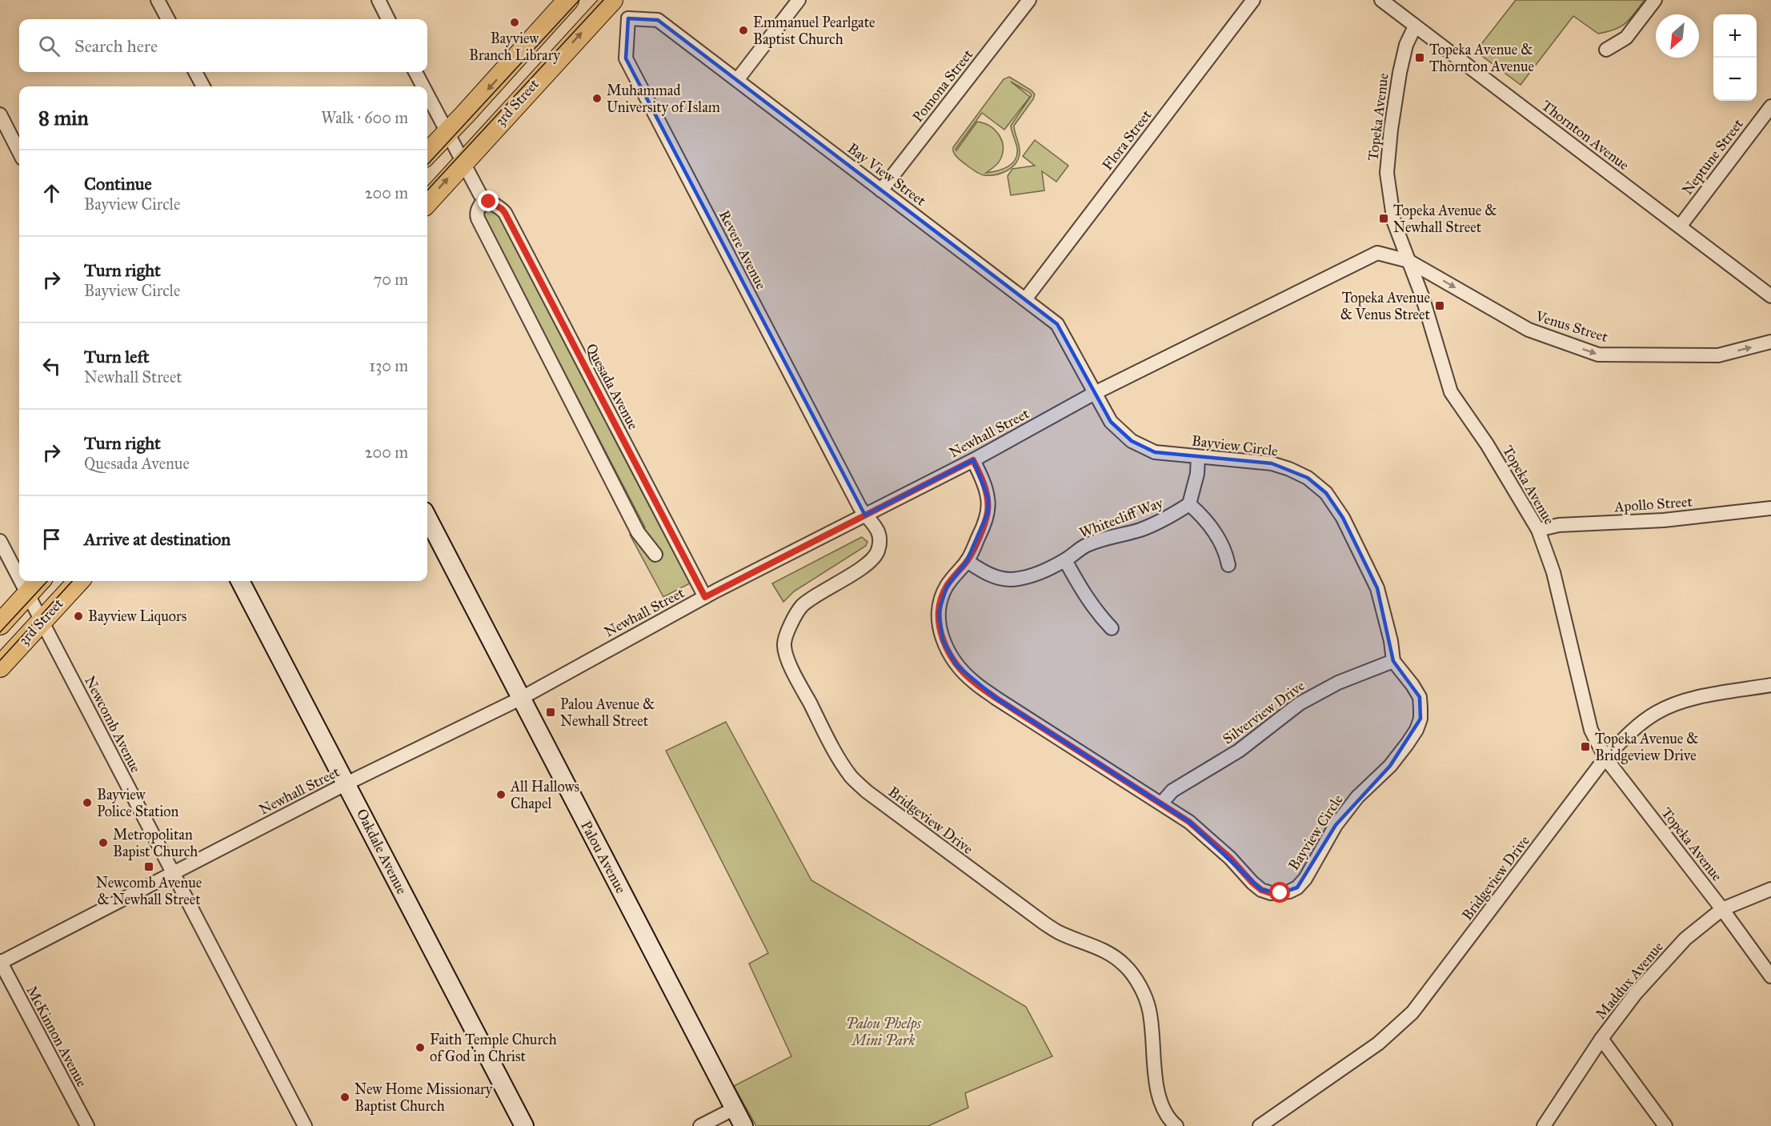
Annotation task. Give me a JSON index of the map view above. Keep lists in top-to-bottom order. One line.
{"streets":{"main road":["3rd Street"],"street":["Pomona Street","Topeka Avenue","Thornton Avenue","Flora Street","Neptune Street","Bay View Street","Revere Avenue","Venus Street","Quesada Avenue","Newhall Street","Bayview Circle","Apollo Street","Whitecliff Way","Silverview Drive","Newcomb Avenue","Bridgeview Drive","Oakdale Avenue","Palou Avenue","Maddux Avenue","McKinnon Avenue"]},"crossings":[["Pomona Street","Bay View Street"],["3rd Street","Quesada Avenue"],["3rd Street","Newcomb Avenue"],["Topeka Avenue","Thornton Avenue"],["Topeka Avenue","Venus Street"],["Topeka Avenue","Newhall Street"],["Topeka Avenue","Apollo Street"],["Topeka Avenue","Bridgeview Drive"],["Topeka Avenue","Maddux Avenue"],["Thornton Avenue","Neptune Street"],["Flora Street","Bay View Street"],["Bay View Street","Revere Avenue"],["Bay View Street","Newhall Street"],["Bay View Street","Bayview Circle"],["Revere Avenue","Newhall Street"],["Revere Avenue","Bridgeview Drive"],["Venus Street","Newhall Street"],["Quesada Avenue","Newhall Street"],["Newhall Street","Bayview Circle"],["Newhall Street","Newcomb Avenue"],["Newhall Street","Bridgeview Drive"],["Newhall Street","Oakdale Avenue"],["Newhall Street","Palou Avenue"],["Newhall Street","McKinnon Avenue"],["Bayview Circle","Whitecliff Way"],["Bayview Circle","Silverview Drive"]],"one_way":["Venus Street"],"parks":["Palou Phelps Mini Park"],"places":{"other":["Bayview Branch Library","Emmanuel Pearlgate Baptist Church","Muhammad University of Islam","Bayview Liquors","All Hallows Chapel","Bayview Police Station","Metropolitan Bapist Church","Faith Temple Church of God in Christ","New Home Missionary Baptist Church"],"transit":["Topeka Avenue & Thornton Avenue","Topeka Avenue & Newhall Street","Topeka Avenue & Venus Street","Palou Avenue & Newhall Street","Topeka Avenue & Bridgeview Drive","Newcomb Avenue & Newhall Street"]},"north":"bottom left","page":{"map_buttons":["+","−"],"search":"Search here","heading":["8 min","Walk · 600 m"],"list":[["Continue","Bayview Circle","200 m"],["Turn right","Bayview Circle","70 m"],["Turn left","Newhall Street","130 m"],["Turn right","Quesada Avenue","200 m"],"Arrive at destination"]}}
